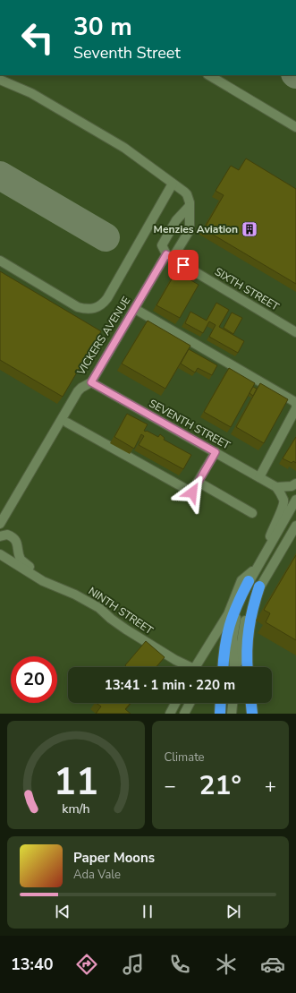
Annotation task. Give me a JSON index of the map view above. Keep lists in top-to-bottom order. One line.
{"streets":{"street":["SIXTH STREET","VICKERS AVENUE","SEVENTH STREET","NINTH STREET"]},"crossings":[["SIXTH STREET","VICKERS AVENUE"],["VICKERS AVENUE","SEVENTH STREET"]],"places":{"building":["Menzies Aviation"]},"page":{"turn":["30 m","Seventh Street"],"limit":"20","trip":"13:41 · 1 min · 220 m","tile":"Climate","heat":["−","21°","+"],"song":["Paper Moons","Ada Vale"],"tabs":"13:40","gauge":["11","km/h"]}}
